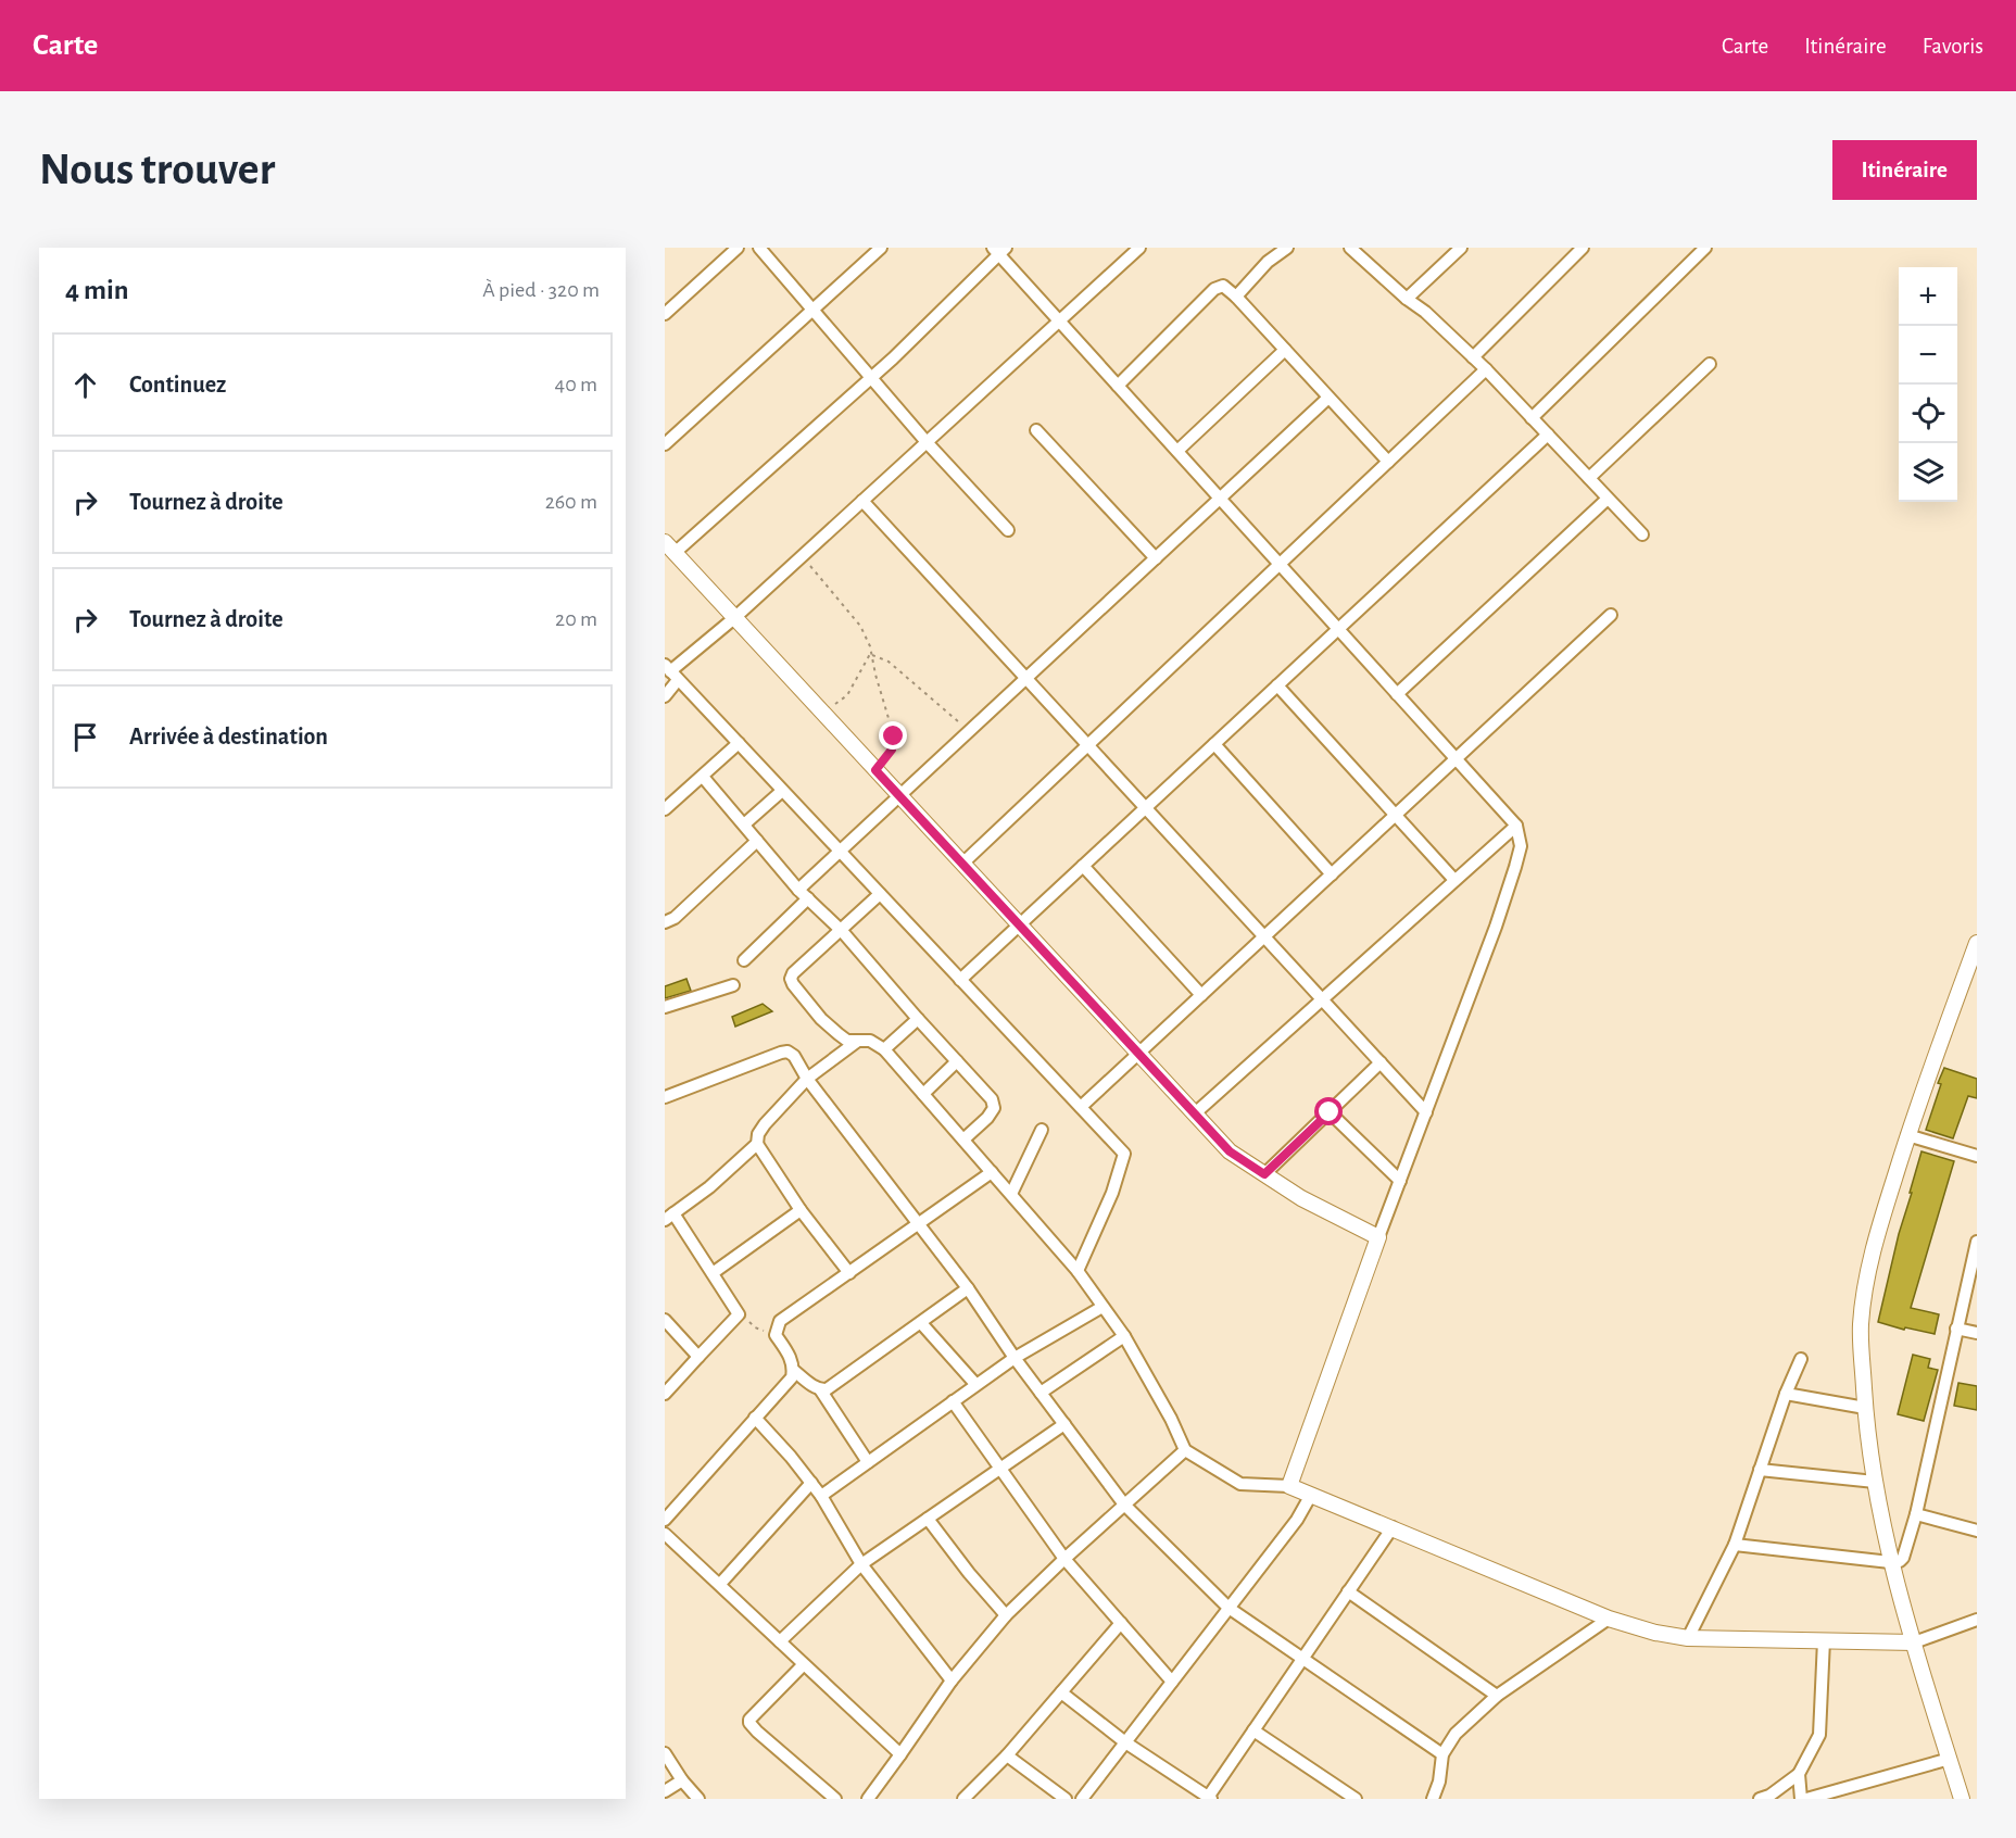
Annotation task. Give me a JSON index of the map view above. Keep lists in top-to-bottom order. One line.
{"page":{"header":"Carte","nav":["Carte","Itinéraire","Favoris"],"buttons":"Itinéraire","title":"Nous trouver","heading":["4 min","À pied · 320 m"],"map_buttons":["+","−"],"list":[["Continuez","40 m"],["Tournez à droite","260 m"],["Tournez à droite","20 m"],"Arrivée à destination"]}}
